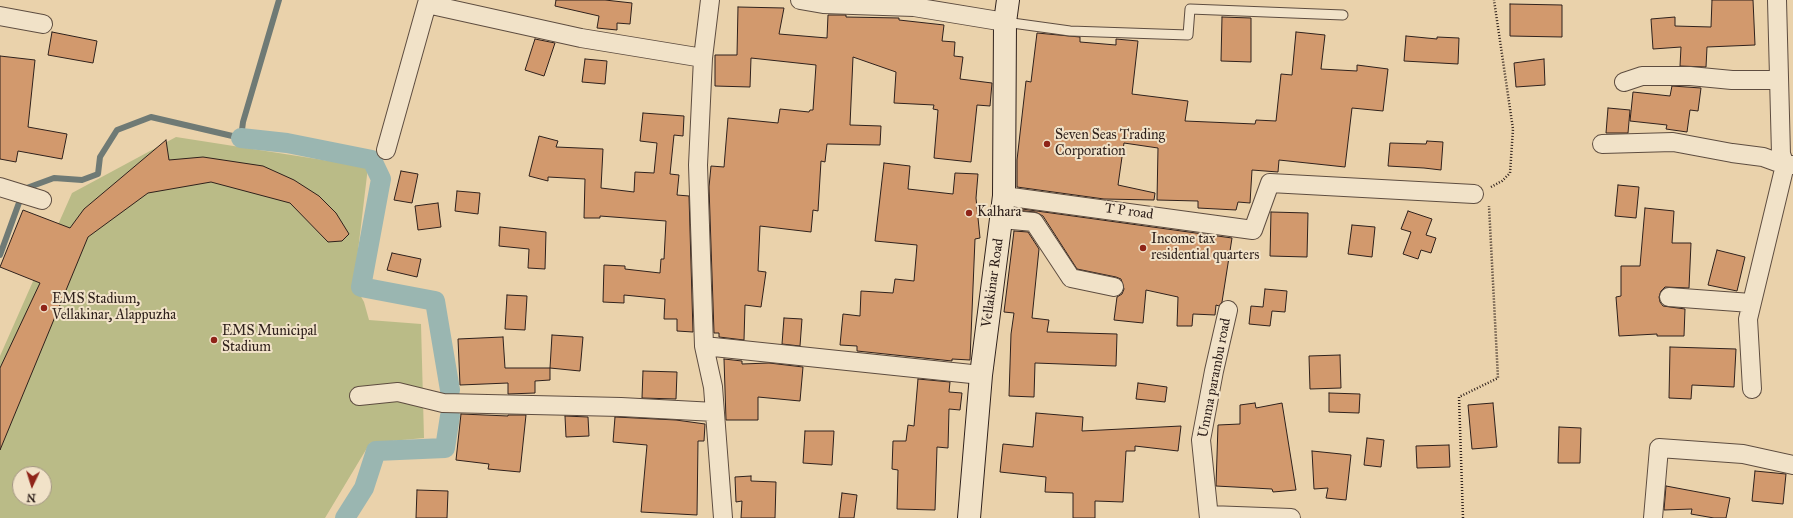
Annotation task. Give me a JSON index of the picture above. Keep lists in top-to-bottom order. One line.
{"streets":{"main road":["Vellakinar Road"],"street":["T P road","Umma parambu road"]},"crossings":[["T P road","Vellakinar Road"]],"places":["Seven Seas Trading Corporation","Kalhara","Income tax residential quarters","EMS Stadium, Vellakinar, Alappuzha","EMS Municipal Stadium"],"north":"bottom"}
